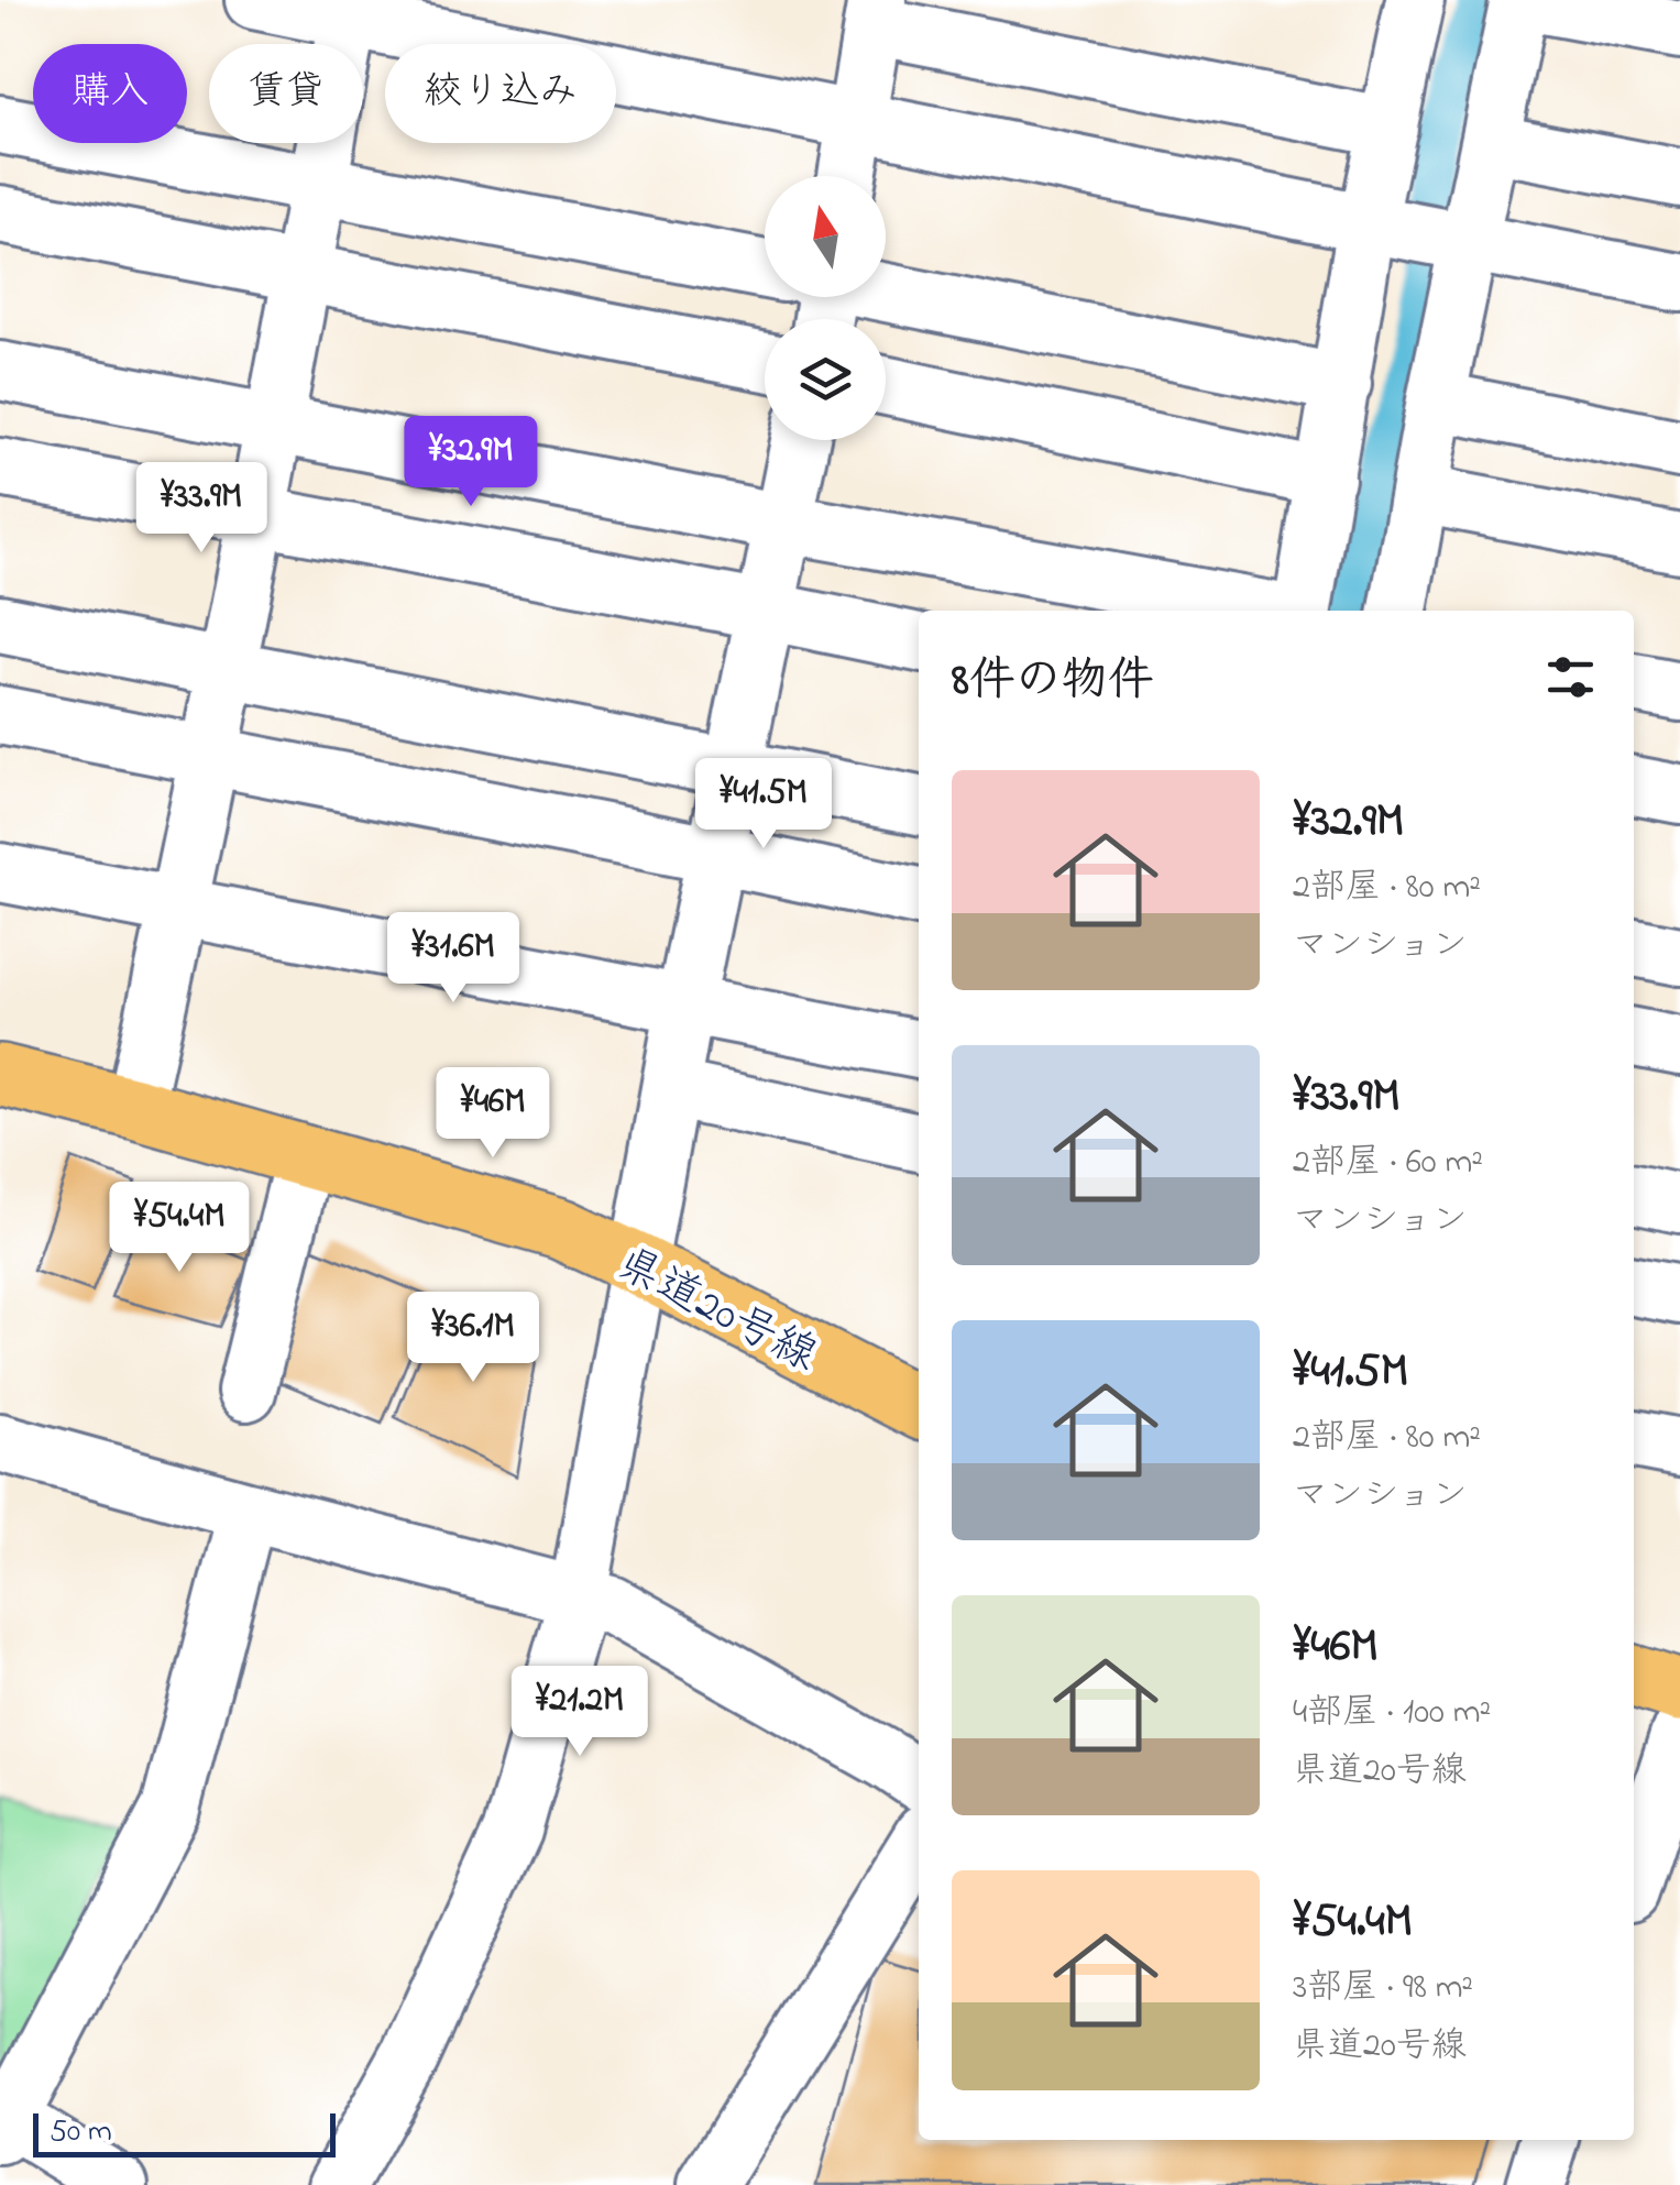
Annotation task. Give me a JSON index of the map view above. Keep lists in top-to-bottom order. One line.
{"streets":{"main road":["県道20号線"]},"scale_bar":"50 m","north":"top","page":{"chip":["購入","賃貸","絞り込み"],"price":["¥32.9M","¥33.9M","¥41.5M","¥31.6M","¥46M","¥54.4M","¥36.1M","¥21.2M"],"heading":"8件の物件","list":[{"name":"¥32.9M","note":"2部屋 · 80 m² · マンション"},{"name":"¥33.9M","note":"2部屋 · 60 m² · マンション"},{"name":"¥41.5M","note":"2部屋 · 80 m² · マンション"},{"name":"¥46M","note":"4部屋 · 100 m² · 県道20号線"},{"name":"¥54.4M","note":"3部屋 · 98 m² · 県道20号線"}],"scale":"50 m"}}
